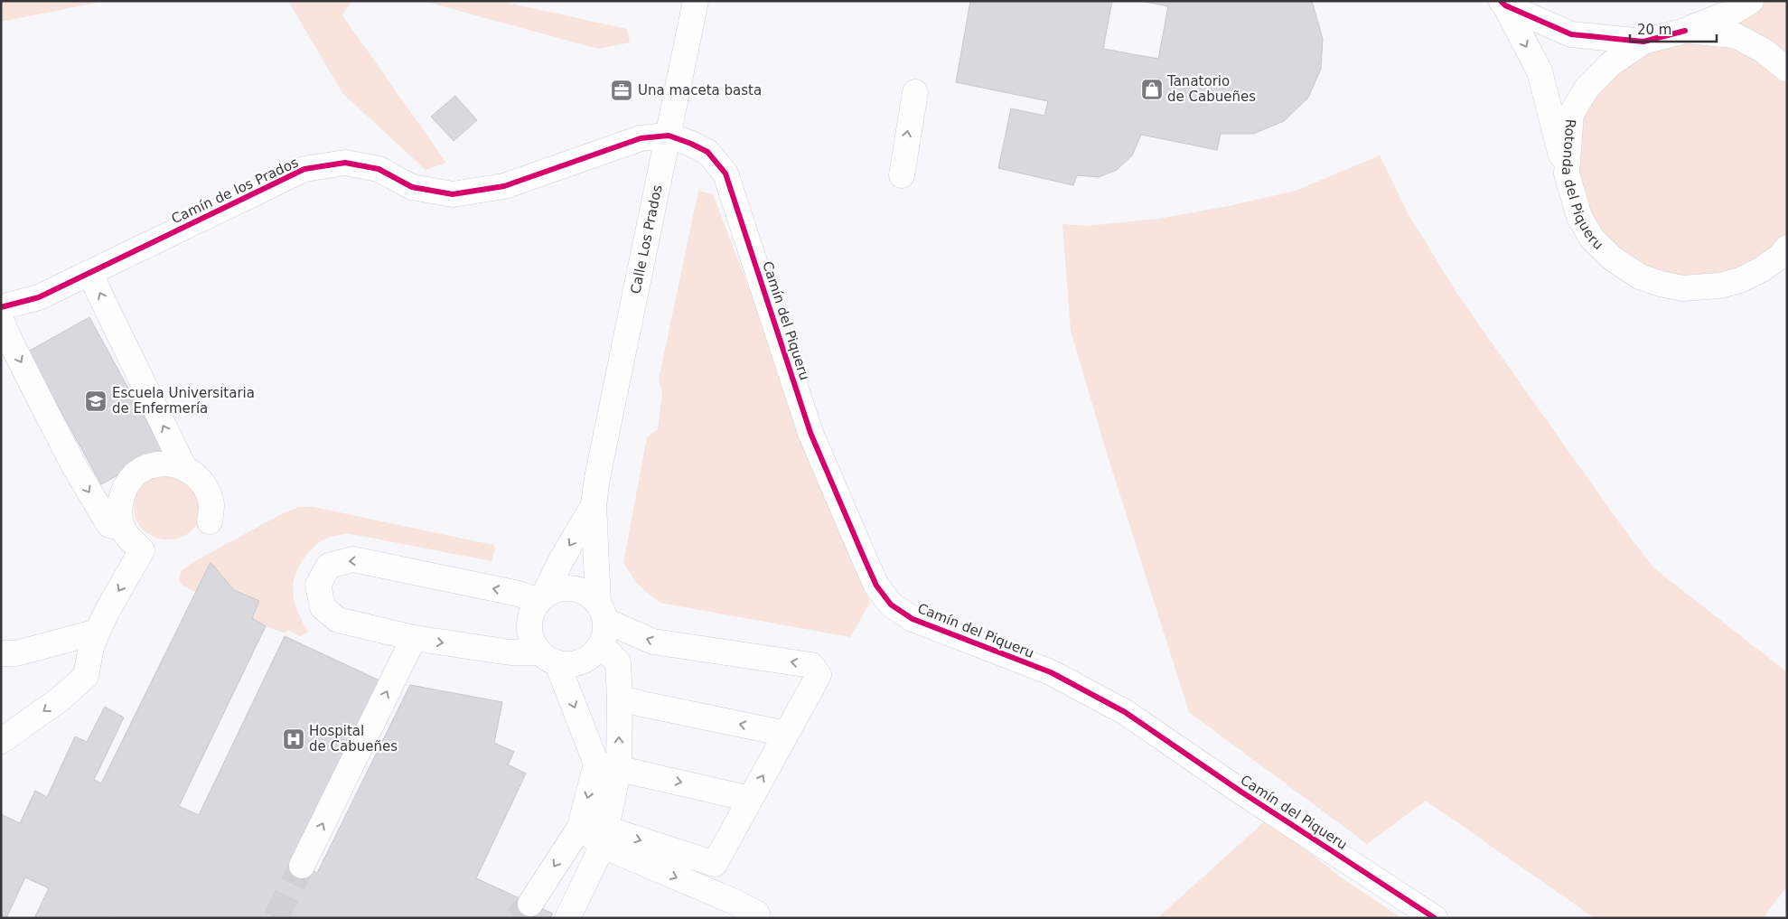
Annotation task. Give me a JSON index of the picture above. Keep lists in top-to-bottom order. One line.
{"streets":{"street":["Rotonda del Piqueru","Camín de los Prados","Calle Los Prados","Camín del Piqueru"]},"crossings":[["Camín de los Prados","Calle Los Prados"],["Camín de los Prados","Camín del Piqueru"],["Calle Los Prados","Camín del Piqueru"]],"places":{"shop":["Tanatorio de Cabueñes"],"office":["Una maceta basta"],"school or university":["Escuela Universitaria de Enfermería"],"hospital":["Hospital de Cabueñes"]},"scale_bar":"20 m"}
